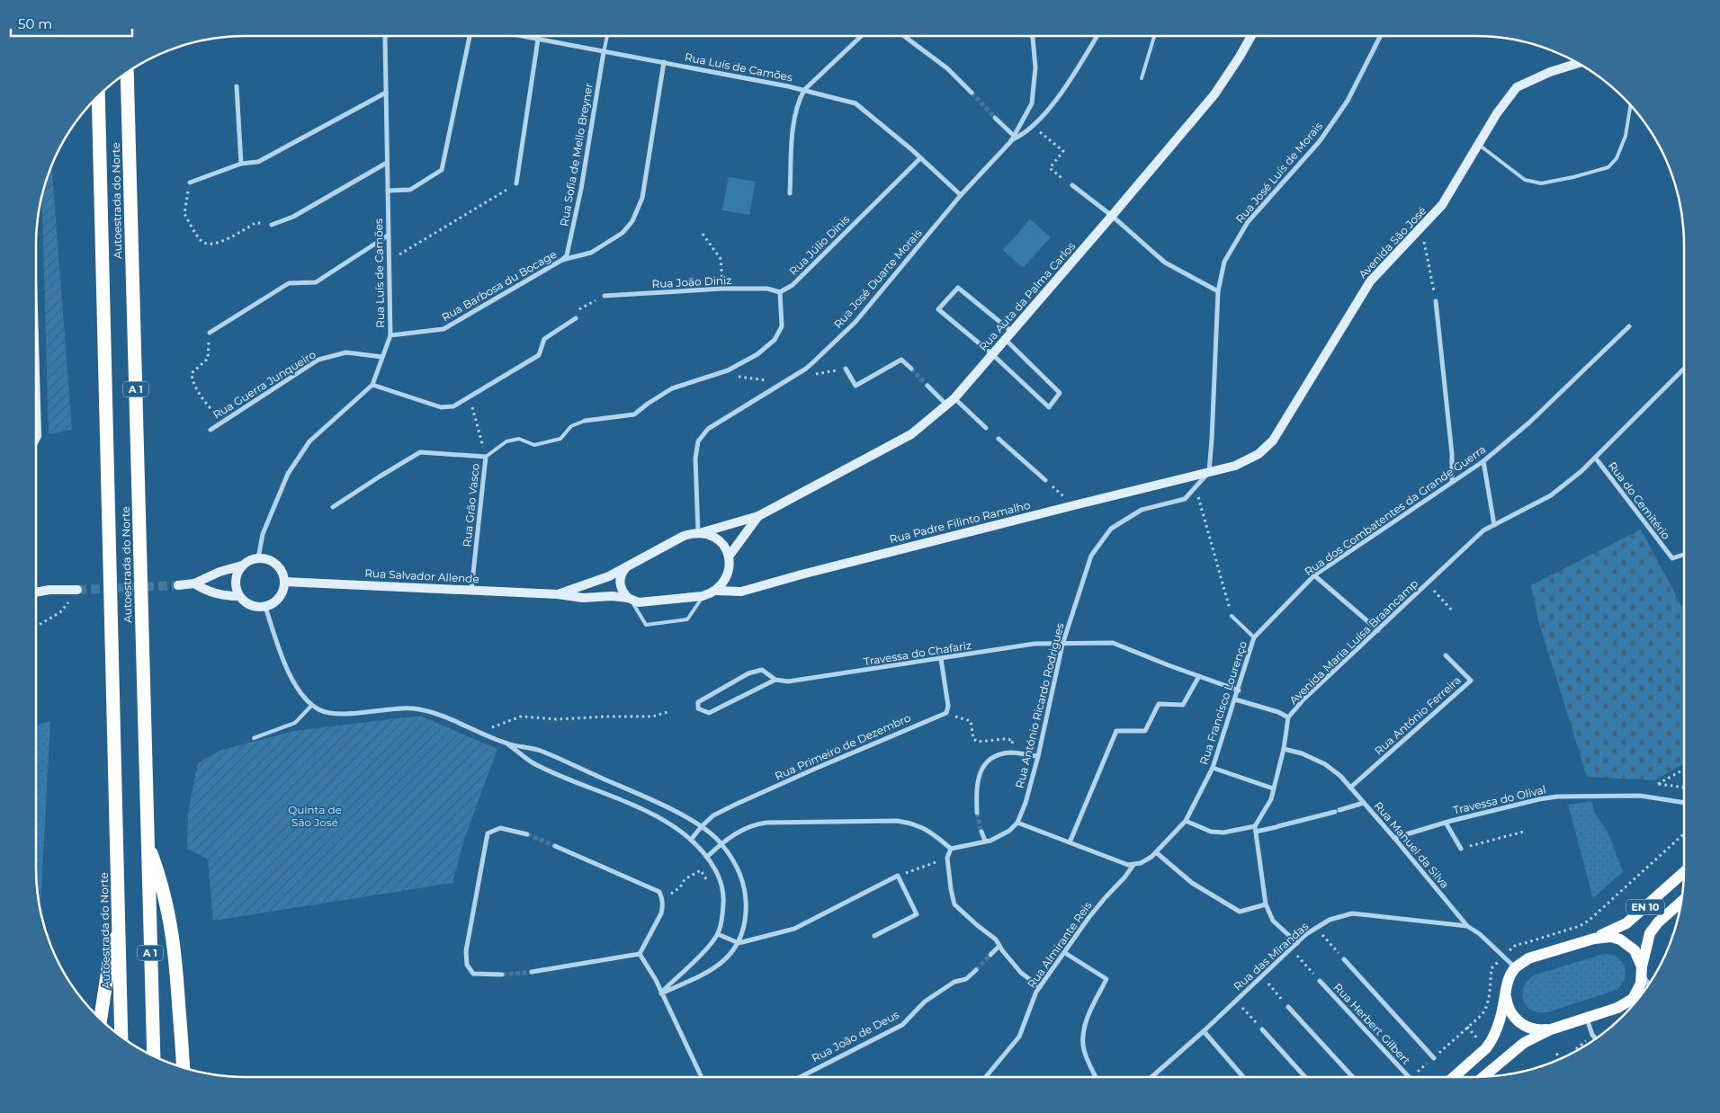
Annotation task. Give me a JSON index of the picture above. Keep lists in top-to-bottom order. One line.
{"streets":{"highway":["Autoestrada do Norte","A 1"],"main road":["EN 10"],"street":["Rua Luís de Camões","Rua Sofia de Mello Breyner","Rua José Luís de Morais","Avenida São José","Rua Júlio Dinis","Rua José Duarte Morais","Rua João Diniz","Rua Barbosa du Bocage","Rua Auta da Palma Carlos","Rua Guerra Junqueiro","Rua do Cemitério","Rua Grão Vasco","Rua dos Combatentes da Grande Guerra","Rua Padre Filinto Ramalho","Rua Salvador Allende","Avenida Maria Luísa Braancamp","Travessa do Chafariz","Rua Francisco Lourenço","Rua António Ricardo Rodrigues","Rua António Ferreira","Rua Primeiro de Dezembro","Travessa do Olival","Rua Manuel da Silva","Rua Almirante Reis","Rua das Mirandas","Rua Herbert Gilbert","Rua João de Deus"]},"crossings":[["Rua Luís de Camões","Rua Sofia de Mello Breyner"],["Rua Luís de Camões","Rua Júlio Dinis"],["Rua Luís de Camões","Rua José Duarte Morais"],["Rua Luís de Camões","Rua Barbosa du Bocage"],["Rua Luís de Camões","Rua Guerra Junqueiro"],["Rua Luís de Camões","Rua Salvador Allende"],["Rua Sofia de Mello Breyner","Rua Barbosa du Bocage"],["Rua José Luís de Morais","Avenida São José"],["Rua José Luís de Morais","Rua Padre Filinto Ramalho"],["Rua José Luís de Morais","Rua António Ricardo Rodrigues"],["Avenida São José","Rua Padre Filinto Ramalho"],["Avenida São José","Rua António Ricardo Rodrigues"],["Rua Júlio Dinis","Rua João Diniz"],["Rua José Duarte Morais","Rua Auta da Palma Carlos"],["Rua Auta da Palma Carlos","Rua Salvador Allende"],["Rua do Cemitério","Avenida Maria Luísa Braancamp"],["Rua Grão Vasco","Rua Salvador Allende"],["Rua dos Combatentes da Grande Guerra","Rua Francisco Lourenço"],["Rua Padre Filinto Ramalho","Rua Salvador Allende"],["Rua Padre Filinto Ramalho","Rua António Ricardo Rodrigues"],["Avenida Maria Luísa Braancamp","Rua Manuel da Silva"],["Travessa do Chafariz","Rua Francisco Lourenço"],["Travessa do Chafariz","Rua António Ricardo Rodrigues"],["Rua Francisco Lourenço","Rua Almirante Reis"],["Rua António Ferreira","Rua Manuel da Silva"],["Travessa do Olival","Rua Manuel da Silva"],["Rua Manuel da Silva","EN 10"],["Rua Manuel da Silva","Rua das Mirandas"]],"parks":["Quinta de São José"],"scale_bar":"50 m"}
